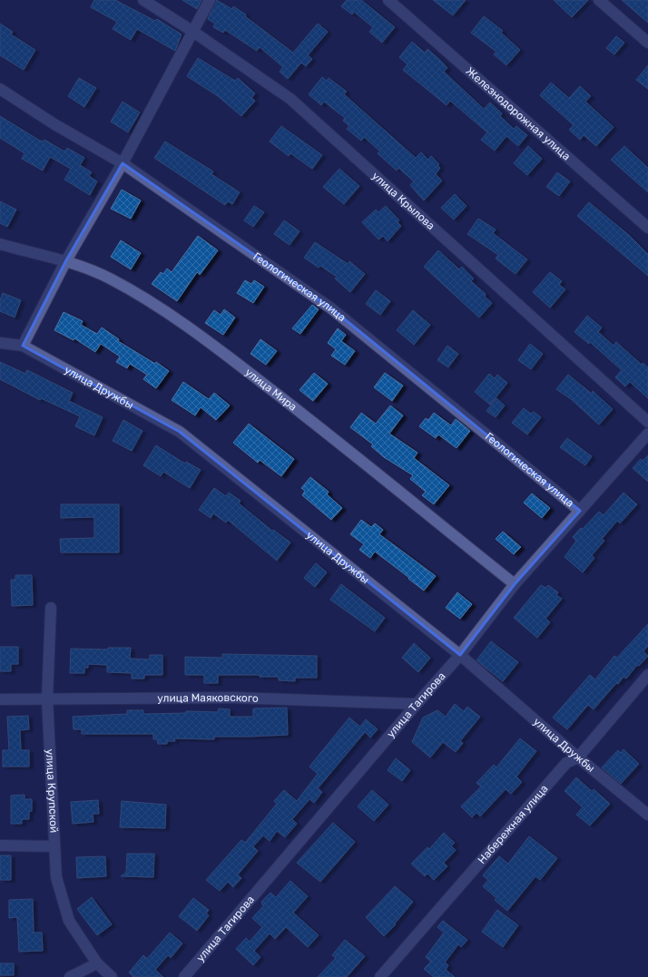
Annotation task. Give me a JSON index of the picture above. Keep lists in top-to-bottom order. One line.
{"streets":{"street":["Железнодорожная улица","улица Крылова","Геологическая улица","улица Дружбы","улица Мира","улица Маяковского","улица Тагирова","улица Крупской","Набережная улица"]},"crossings":[["Геологическая улица","улица Тагирова"],["улица Дружбы","улица Тагирова"],["улица Дружбы","Набережная улица"],["улица Мира","улица Тагирова"],["улица Маяковского","улица Тагирова"],["улица Маяковского","улица Крупской"]]}
